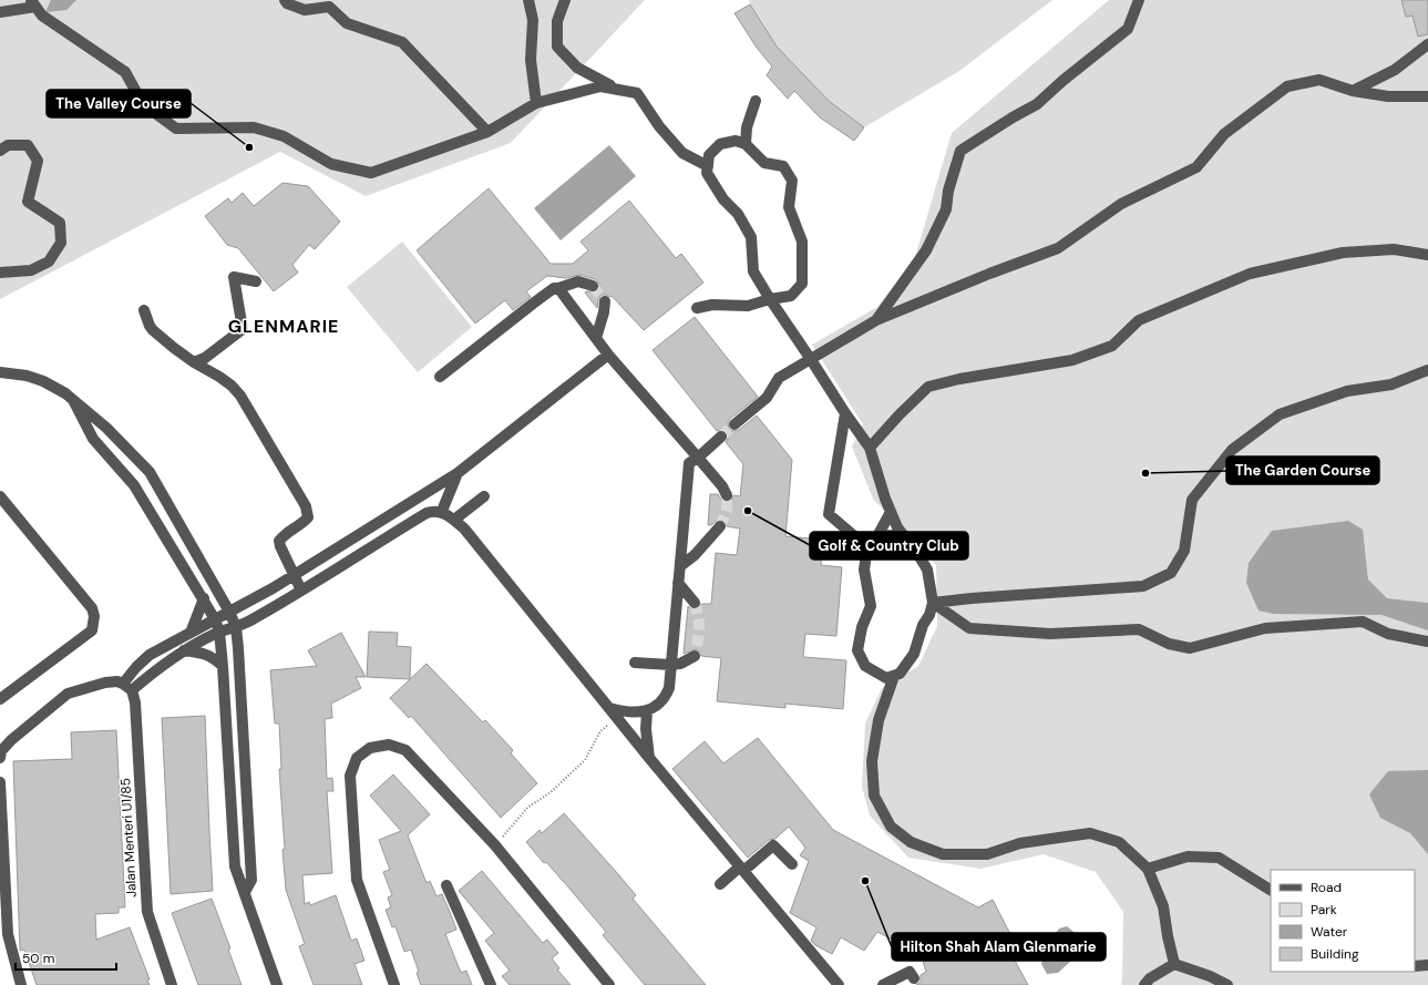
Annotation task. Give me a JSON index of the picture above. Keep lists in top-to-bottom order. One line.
{"streets":{"street":["Jalan Menteri U1/85"]},"districts":["GLENMARIE"],"places":["The Valley Course","The Garden Course","Golf & Country Club","Hilton Shah Alam Glenmarie"],"legend":["Road","Park","Water","Building"],"scale_bar":"50 m"}
